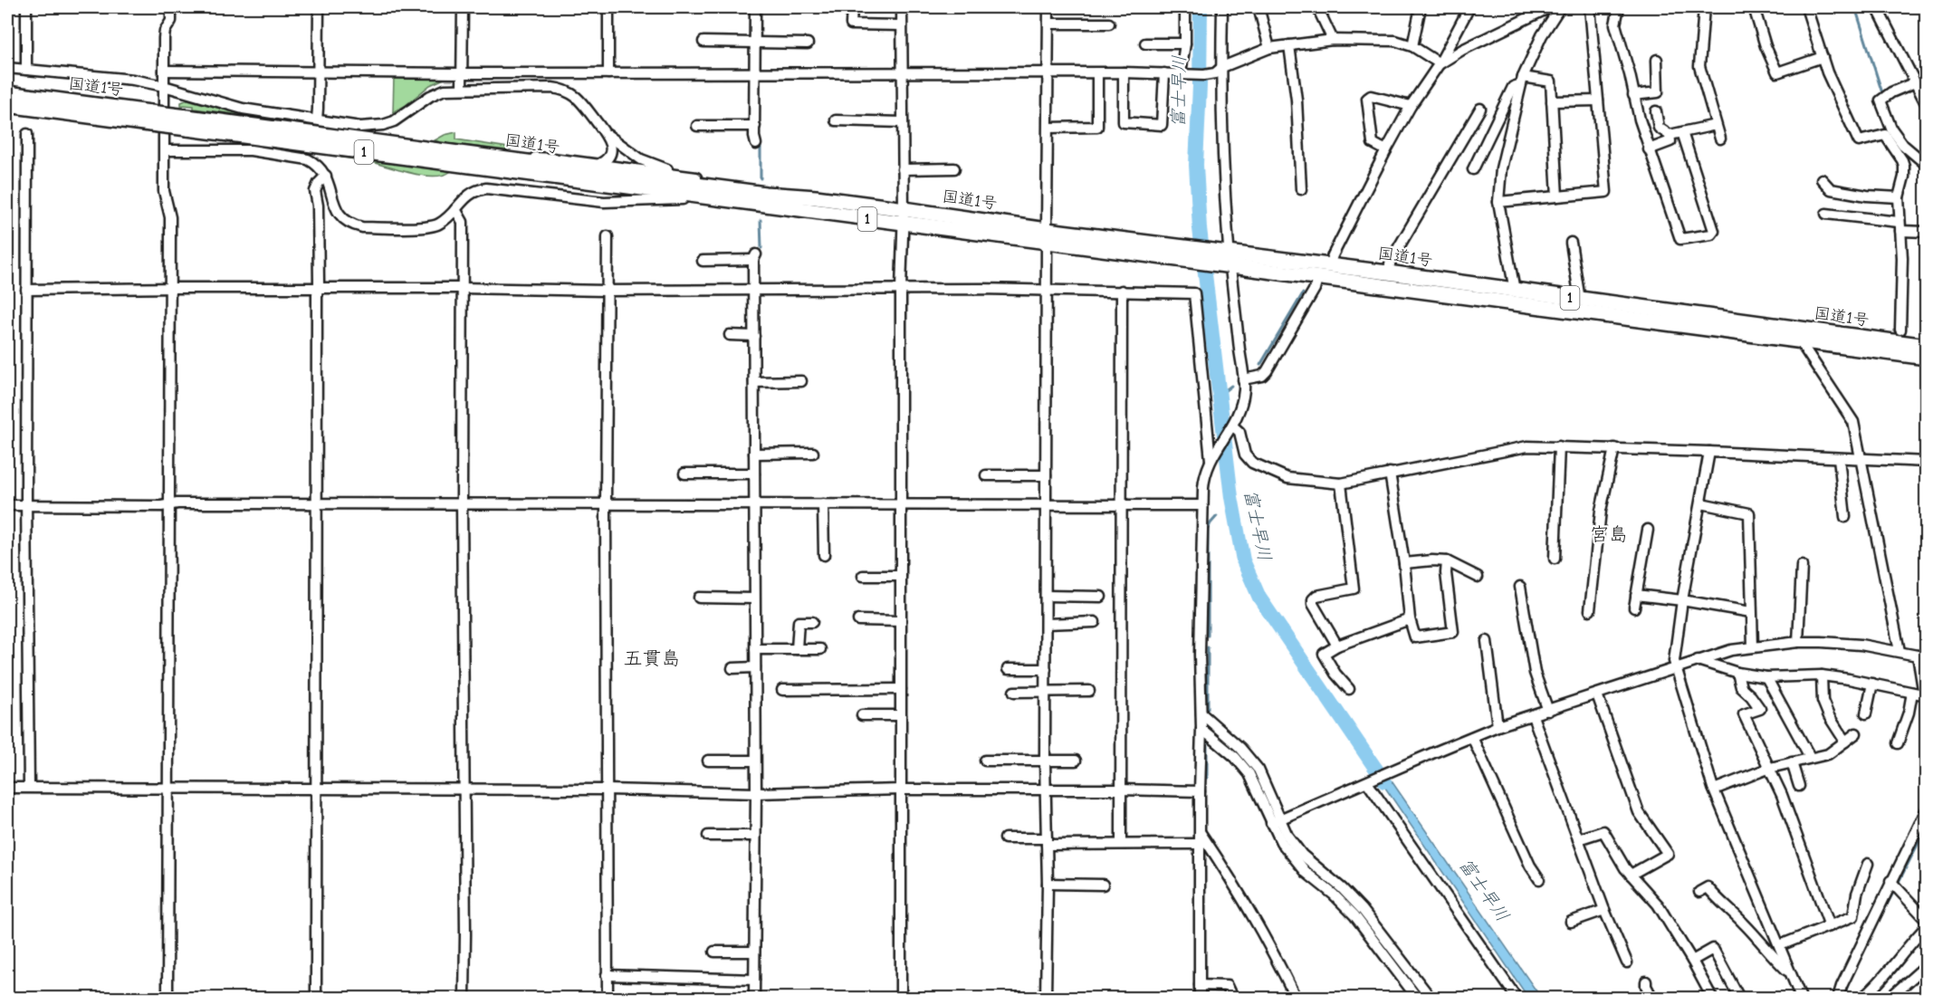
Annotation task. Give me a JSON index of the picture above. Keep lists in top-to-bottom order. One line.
{"streets":{"highway":["国道1号","1"]},"districts":["宮島","五貫島"],"water":["富士早川"]}
